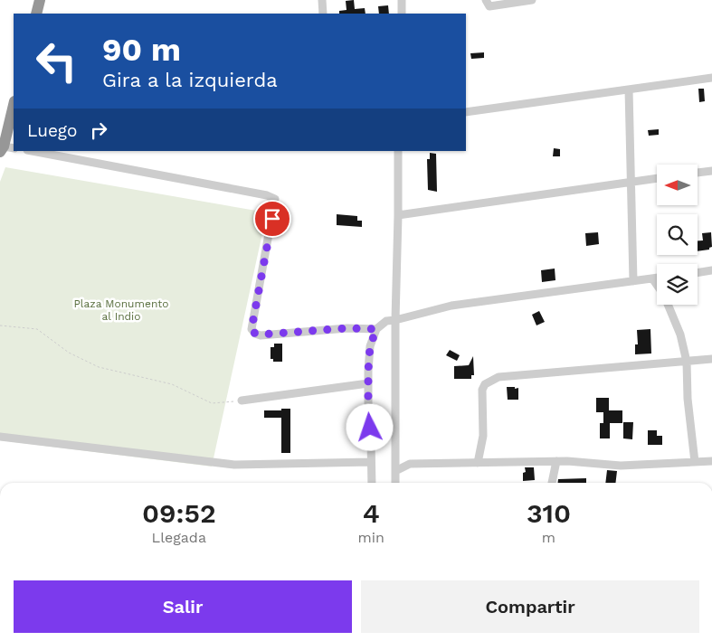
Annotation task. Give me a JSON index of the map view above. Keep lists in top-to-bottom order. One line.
{"parks":["Plaza Monumento al Indio"],"north":"left","page":{"turn":["90 m","Gira a la izquierda"],"then":"Luego","eta":["09:52","Llegada","4","min","310","m"],"buttons":["Salir","Compartir"]}}
